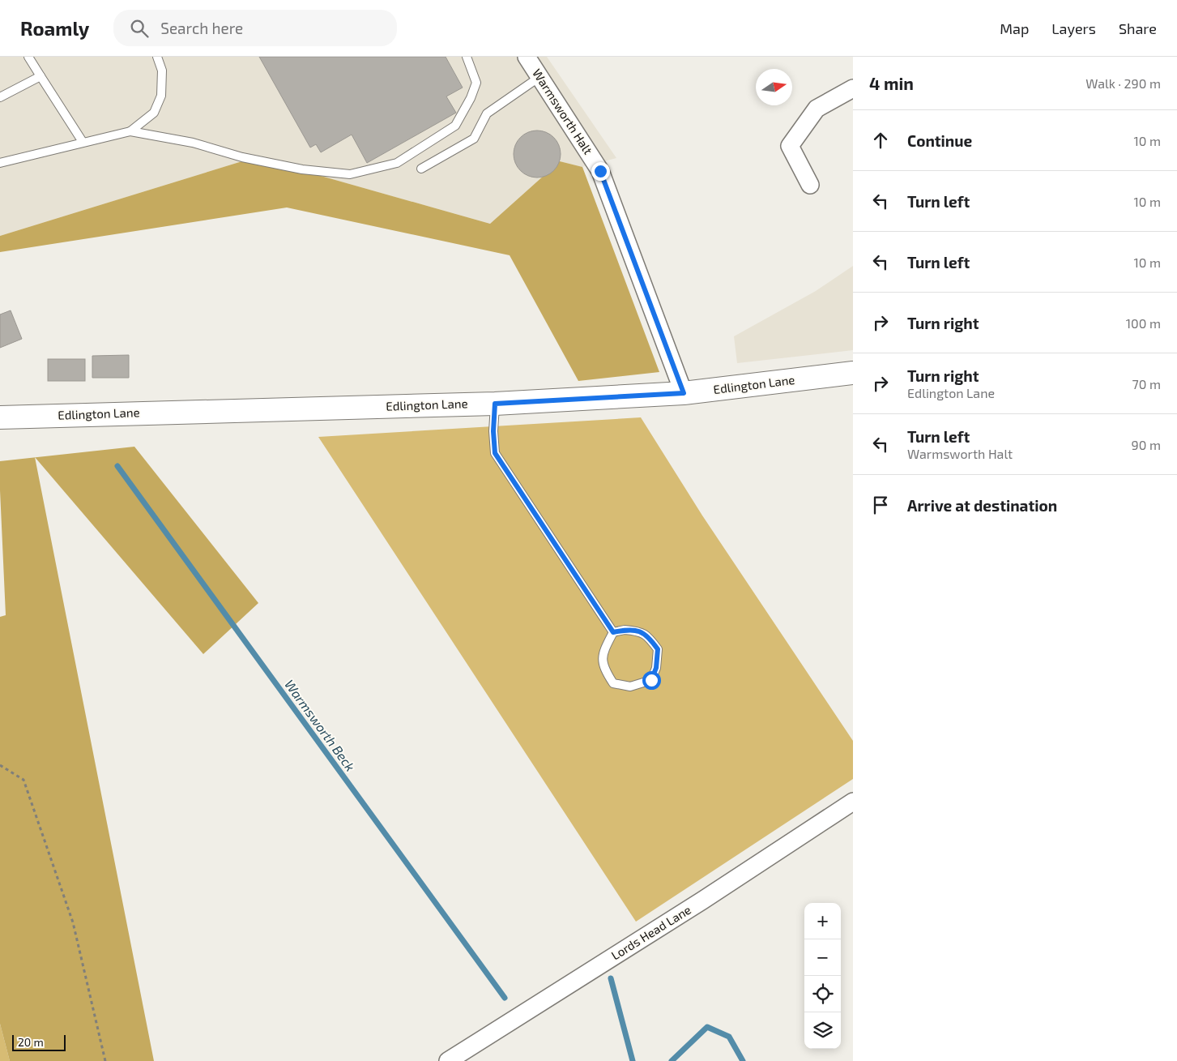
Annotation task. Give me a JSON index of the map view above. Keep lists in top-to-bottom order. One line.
{"streets":{"main road":["Edlington Lane"],"street":["Warmsworth Halt","Lords Head Lane"]},"crossings":[["Warmsworth Halt","Edlington Lane"]],"water":["Warmsworth Beck"],"scale_bar":"20 m","north":"right","page":{"header":"Roamly","search":"Search here","nav":["Map","Layers","Share"],"heading":["4 min","Walk · 290 m"],"list":[["Continue","10 m"],["Turn left","10 m"],["Turn left","10 m"],["Turn right","100 m"],["Turn right","Edlington Lane","70 m"],["Turn left","Warmsworth Halt","90 m"],"Arrive at destination"],"map_buttons":["+","−"],"scale":"20 m"}}
